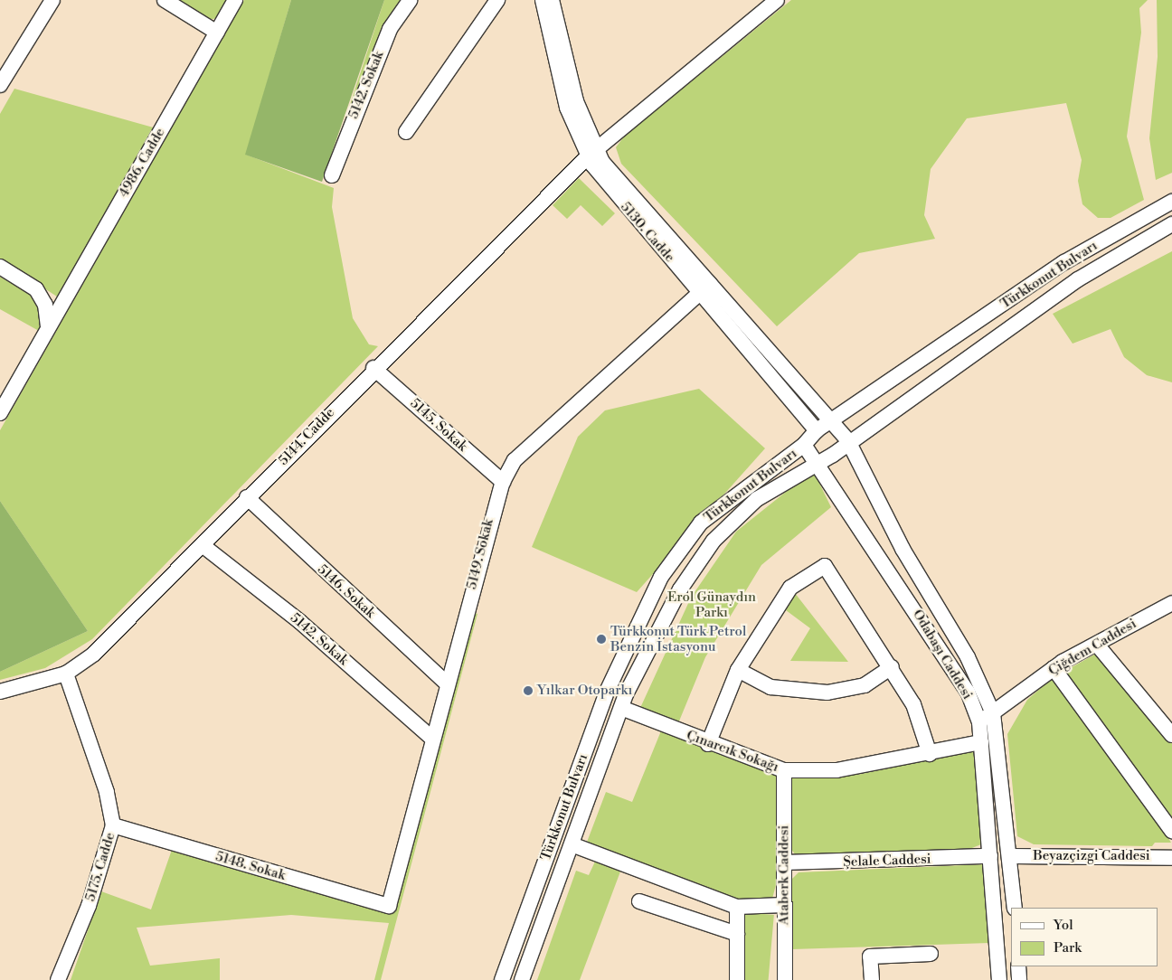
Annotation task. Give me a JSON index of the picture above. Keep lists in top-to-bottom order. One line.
{"streets":{"street":["5142. Sokak","4986. Cadde","5130. Cadde","Türkkonut Bulvarı","5145. Sokak","5144. Cadde","5149. Sokak","5146. Sokak","Çiğdem Caddesi","Odabaşı Caddesi","Çınarcık Sokağı","Beyazçizgi Caddesi","Şelale Caddesi","5148. Sokak","5175. Cadde","Ataberk Caddesi"]},"crossings":[["5142. Sokak","5144. Cadde"],["5142. Sokak","5149. Sokak"],["5130. Cadde","Türkkonut Bulvarı"],["5130. Cadde","5144. Cadde"],["5130. Cadde","5149. Sokak"],["5130. Cadde","Odabaşı Caddesi"],["Türkkonut Bulvarı","Odabaşı Caddesi"],["Türkkonut Bulvarı","Çınarcık Sokağı"],["5145. Sokak","5144. Cadde"],["5145. Sokak","5149. Sokak"],["5144. Cadde","5146. Sokak"],["5144. Cadde","5175. Cadde"],["5149. Sokak","5146. Sokak"],["5149. Sokak","5148. Sokak"],["Çiğdem Caddesi","Odabaşı Caddesi"],["Odabaşı Caddesi","Çınarcık Sokağı"],["Odabaşı Caddesi","Beyazçizgi Caddesi"],["Odabaşı Caddesi","Şelale Caddesi"],["Çınarcık Sokağı","Ataberk Caddesi"],["Şelale Caddesi","Ataberk Caddesi"],["5148. Sokak","5175. Cadde"]],"parks":["Erol Günaydın Parkı"],"places":["Türkkonut Türk Petrol Benzin İstasyonu","Yılkar Otoparkı"],"legend":["Yol","Park"]}
